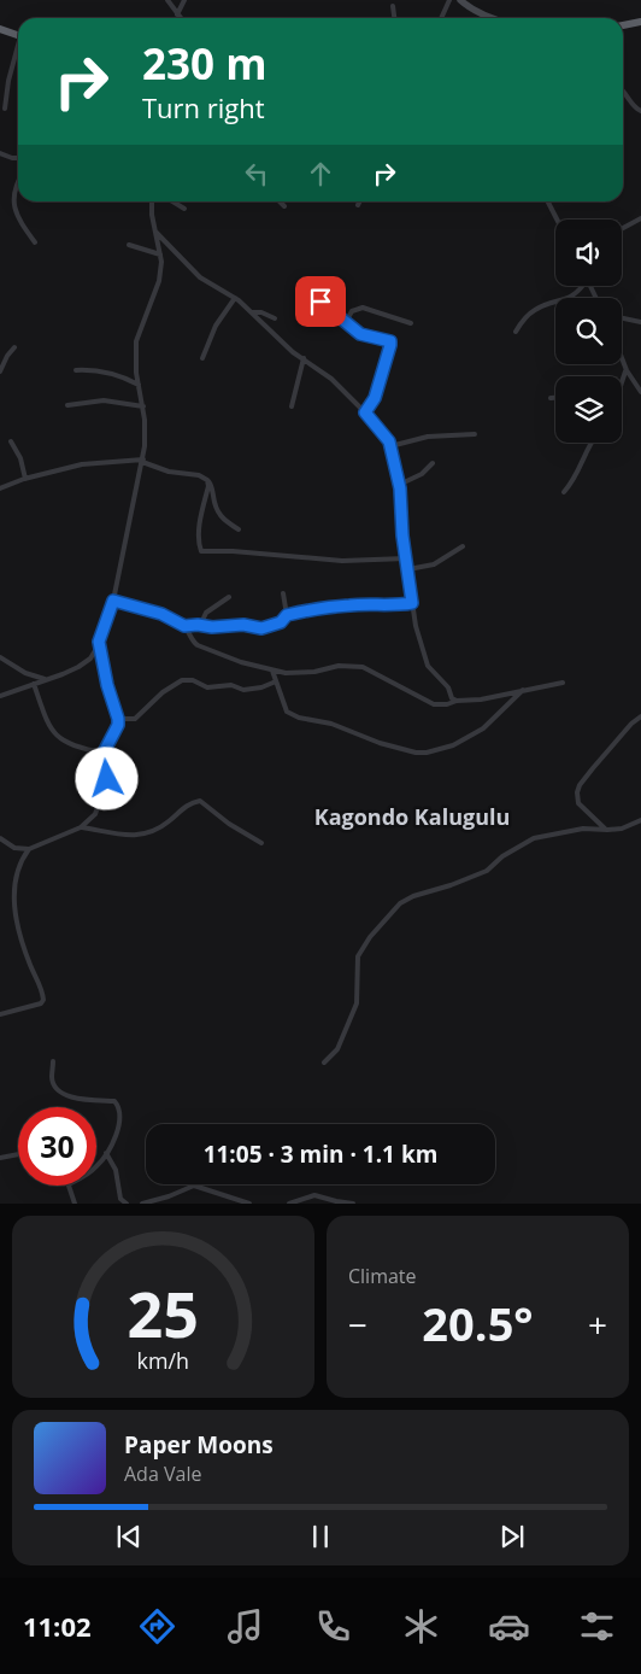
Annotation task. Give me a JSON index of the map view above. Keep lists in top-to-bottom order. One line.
{"districts":["Kagondo Kalugulu"],"page":{"turn":["230 m","Turn right"],"limit":"30","trip":"11:05 · 3 min · 1.1 km","tile":"Climate","heat":["−","20.5°","+"],"song":["Paper Moons","Ada Vale"],"tabs":"11:02","gauge":["25","km/h"]}}
